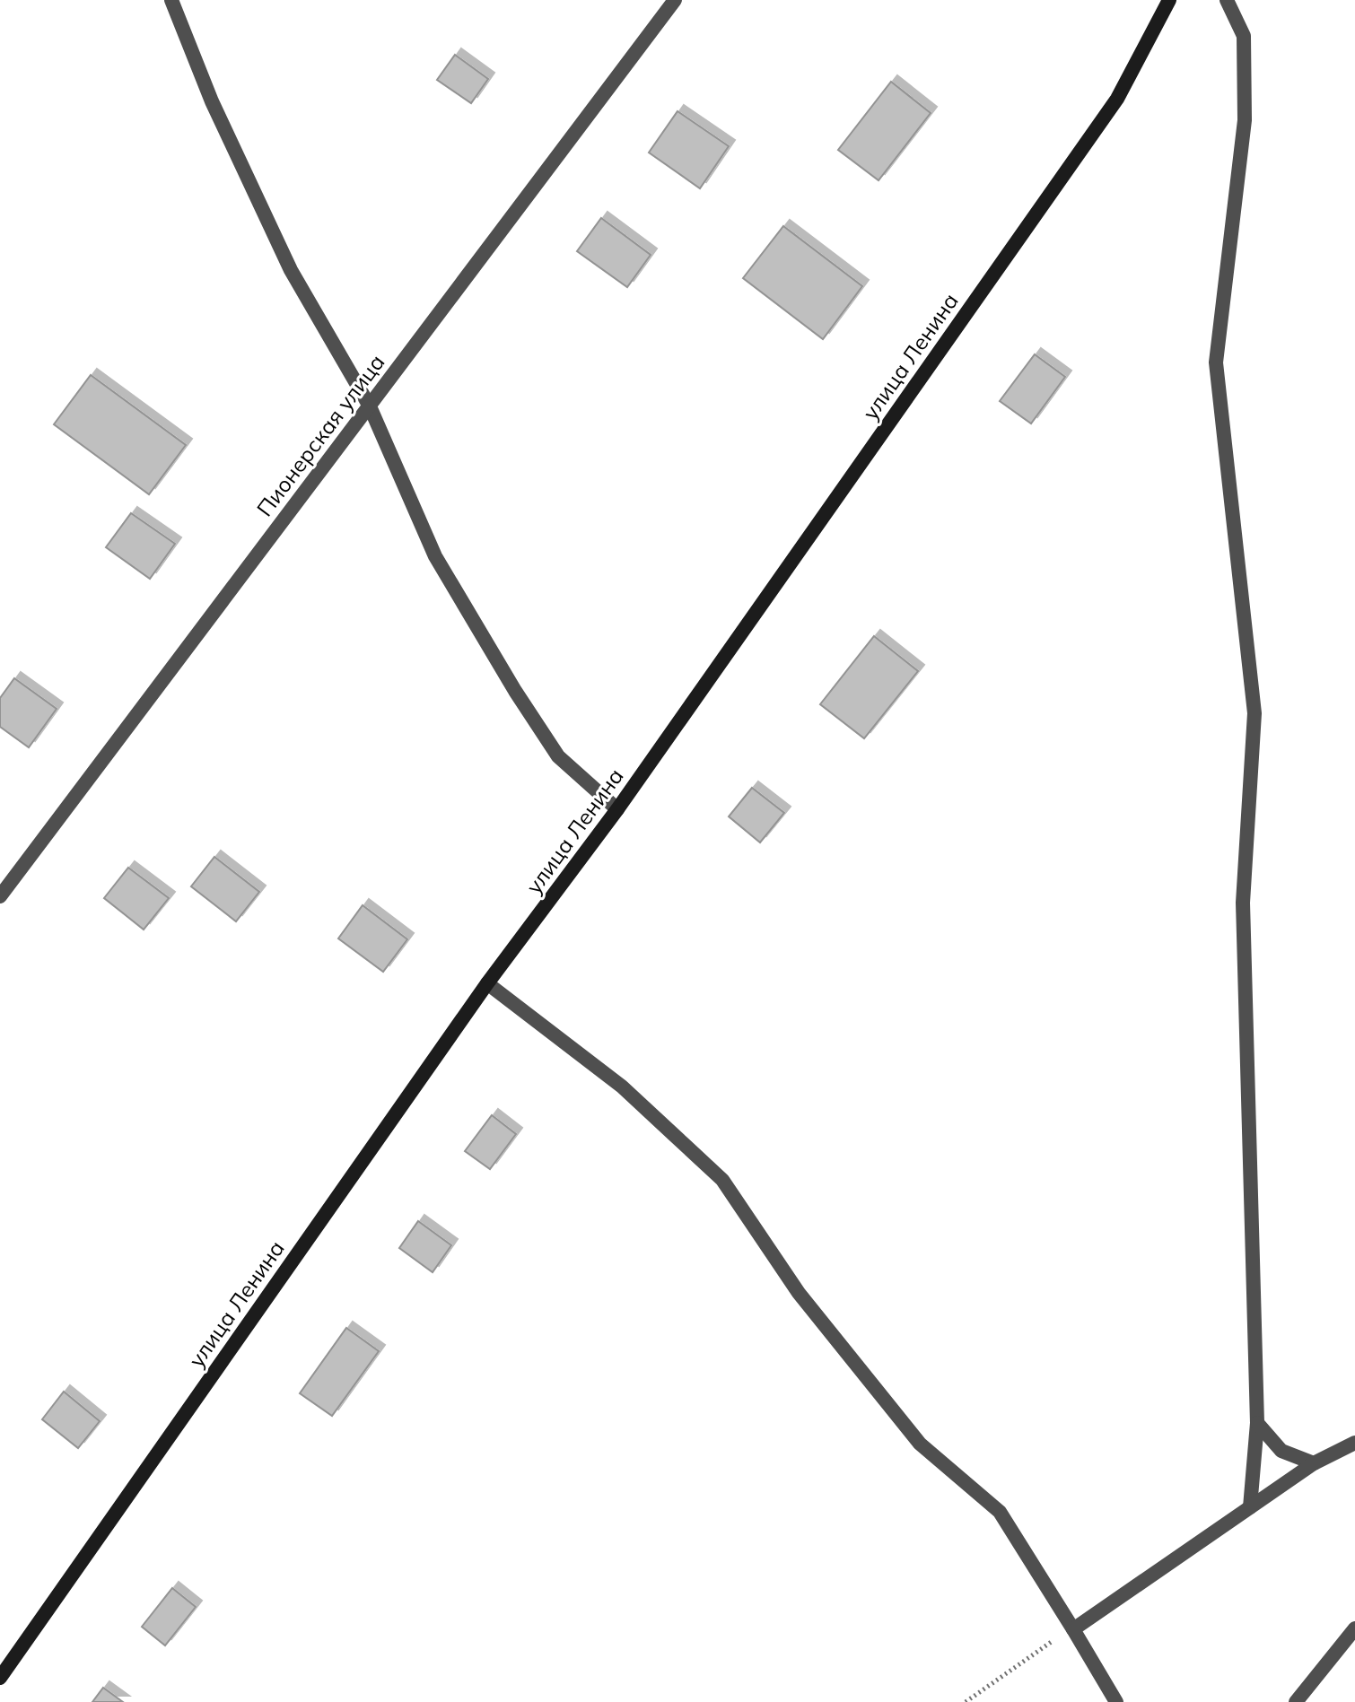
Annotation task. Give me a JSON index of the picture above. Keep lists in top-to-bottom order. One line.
{"streets":{"street":["улица Ленина","Пионерская улица"]}}
